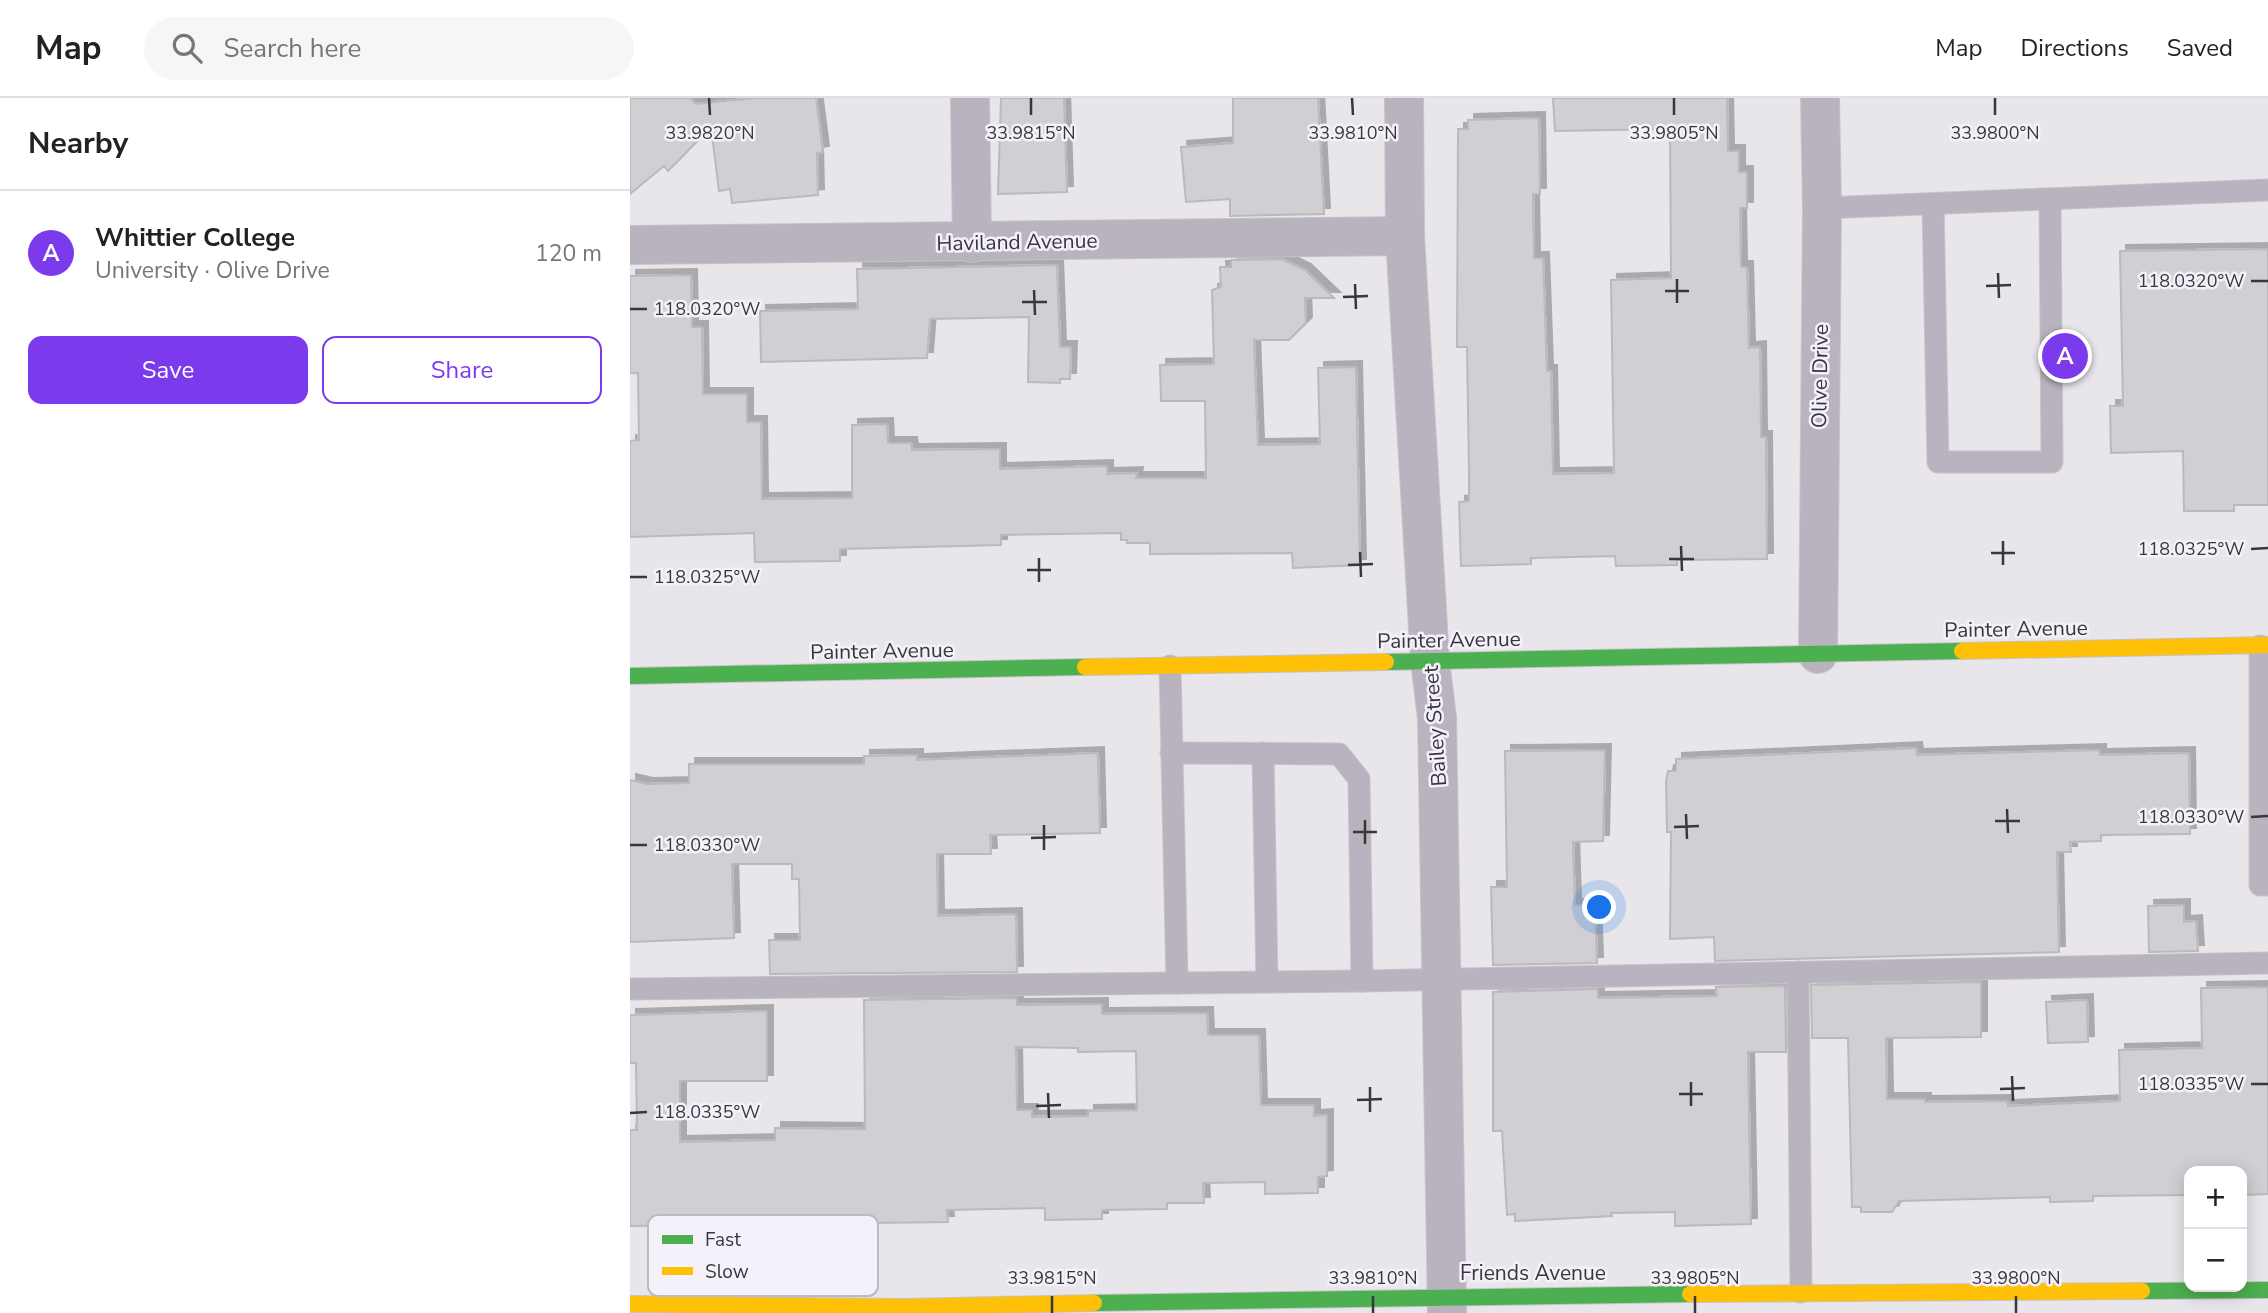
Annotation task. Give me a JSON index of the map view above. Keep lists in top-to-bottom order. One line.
{"streets":{"street":["Haviland Avenue","Olive Drive","Painter Avenue","Bailey Street","Friends Avenue"]},"crossings":[["Haviland Avenue","Bailey Street"],["Olive Drive","Painter Avenue"],["Painter Avenue","Bailey Street"],["Bailey Street","Friends Avenue"]],"legend":["Fast","Slow"],"page":{"header":"Map","search":"Search here","nav":["Map","Directions","Saved"],"heading":"Nearby","list":[{"mark":"A","name":"Whittier College","note":"University · Olive Drive","value":"120 m"}],"buttons":["Save","Share"],"pins":"A","map_buttons":["+","−"]},"coordinates":["33.9820°N","33.9815°N","33.9810°N","33.9805°N","33.9800°N","118.0320°W","118.0325°W","118.0330°W","118.0335°W"]}
